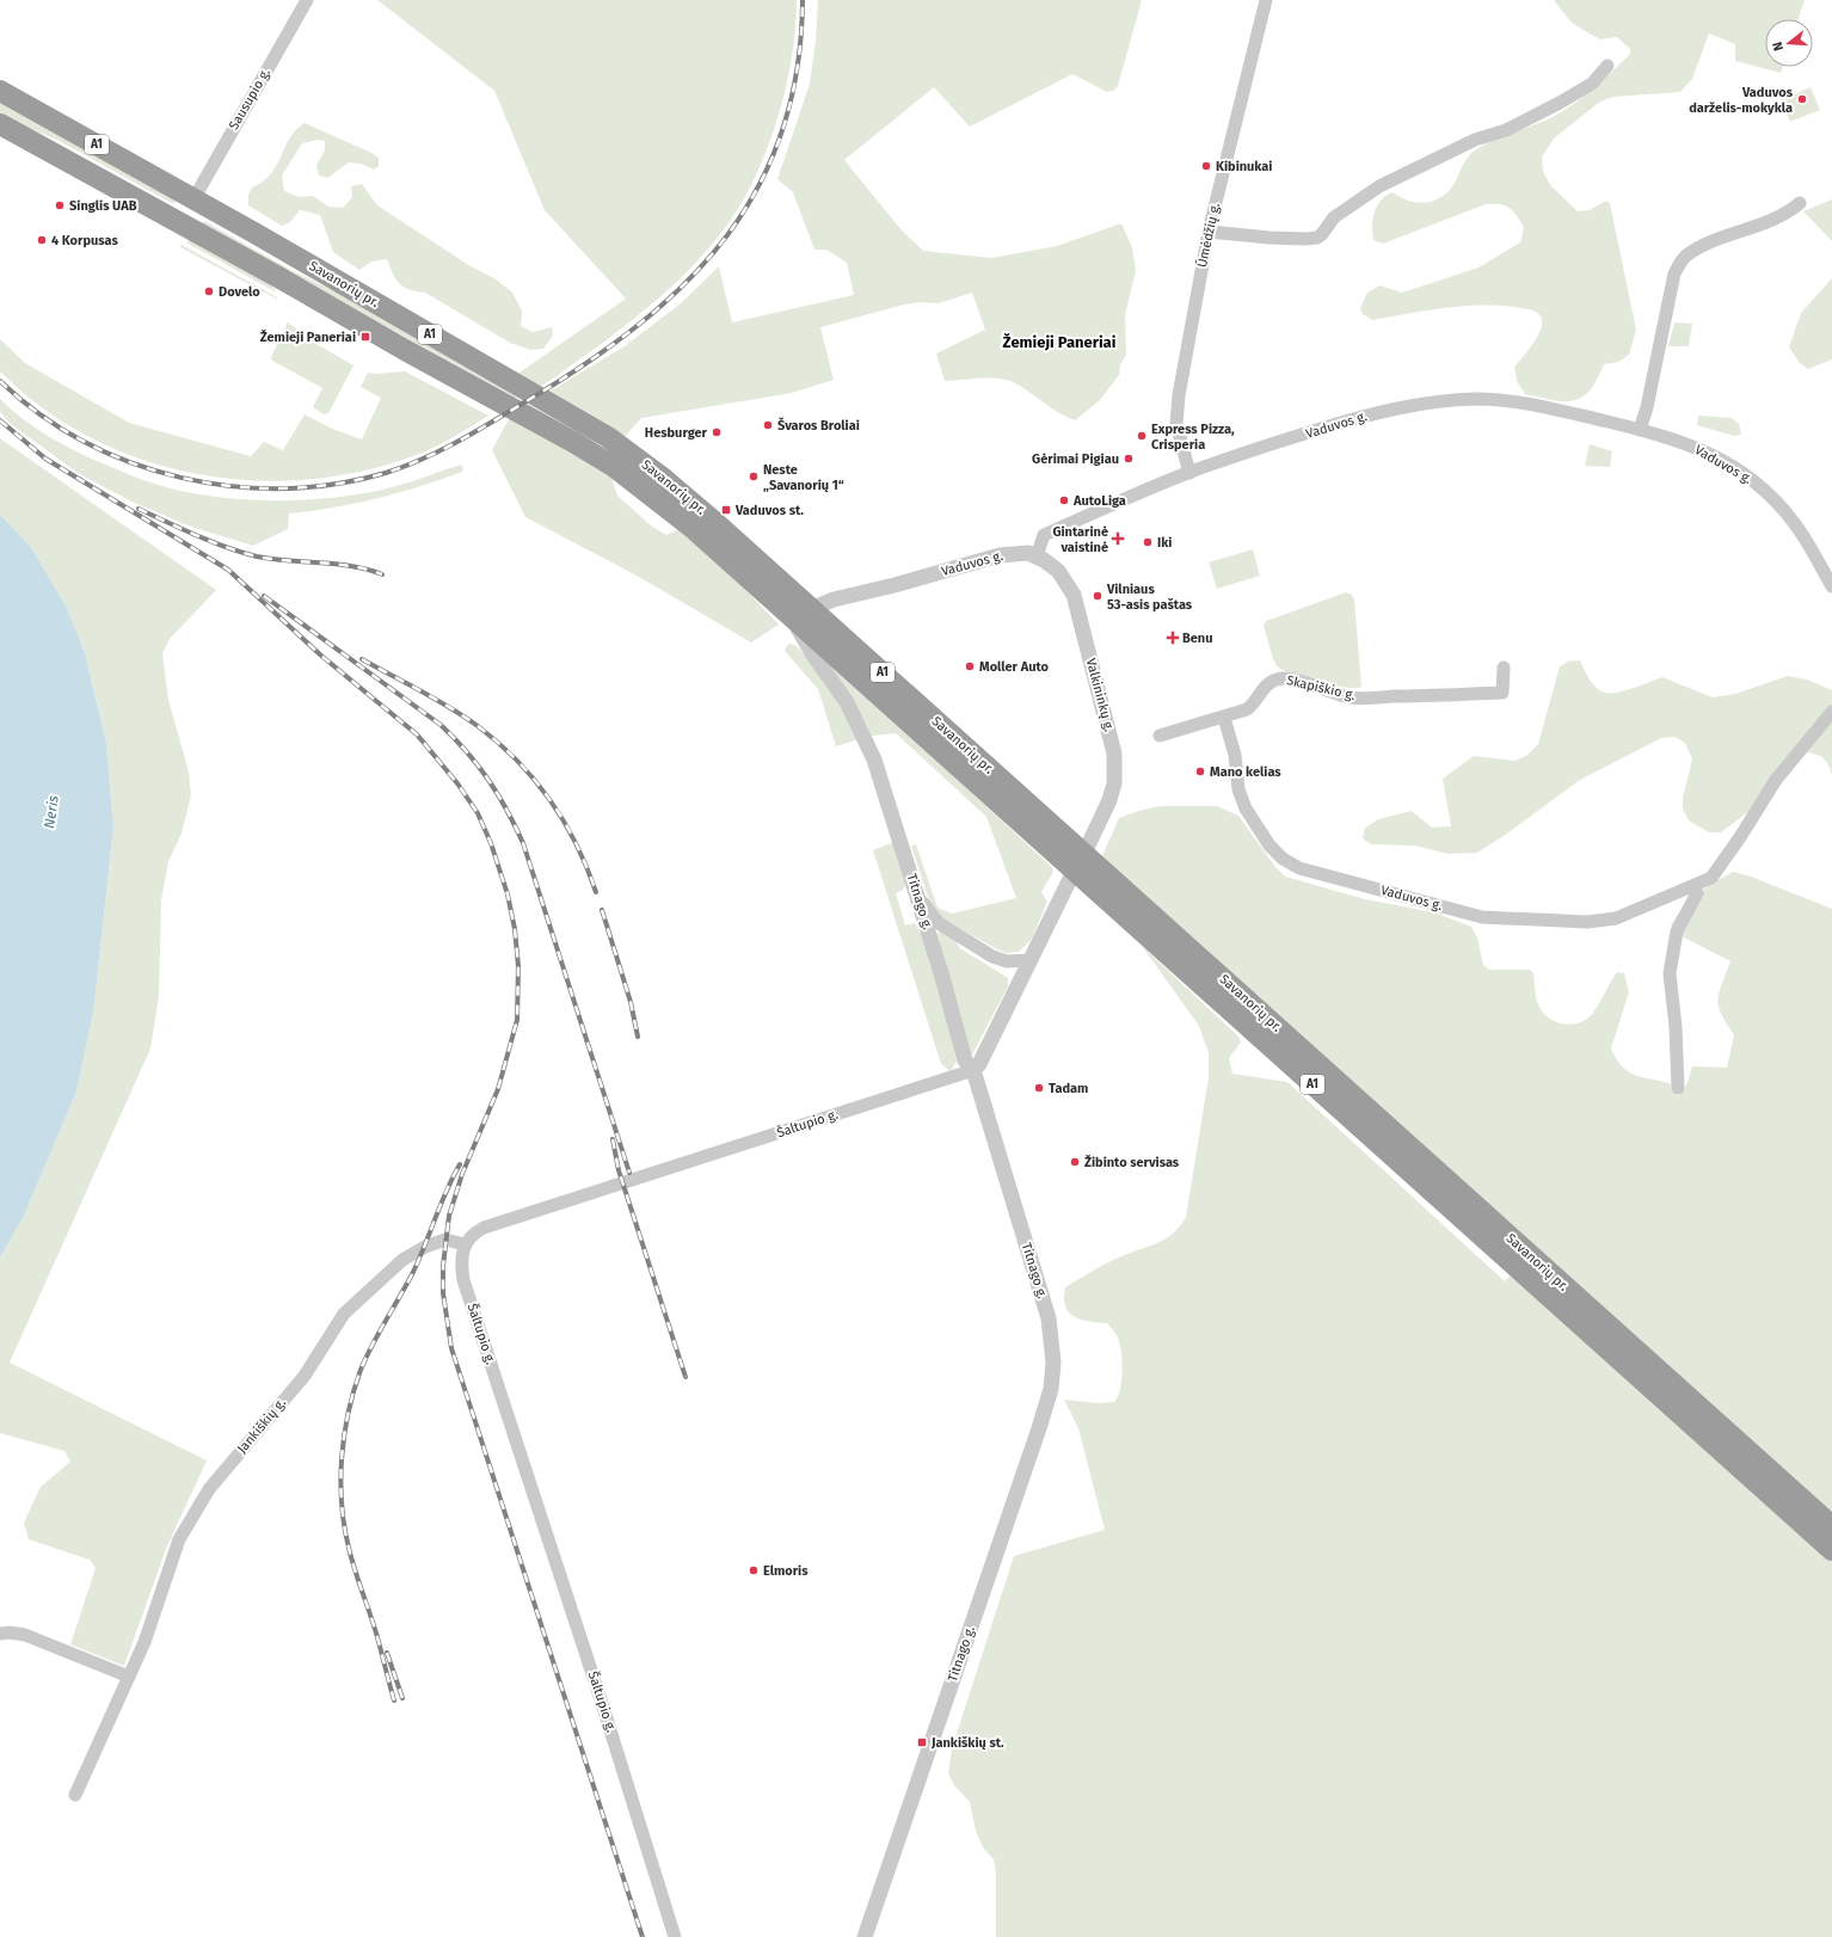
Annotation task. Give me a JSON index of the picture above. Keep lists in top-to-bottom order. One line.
{"streets":{"highway":["A1","Savanorių pr."],"street":["Sausupio g.","Ūmėdžių g.","Vaduvos g.","Skapiškio g.","Valkininkų g.","Titnago g.","Šaltupio g.","Jankiškių g."]},"crossings":[["Sausupio g.","Savanorių pr."],["Ūmėdžių g.","Vaduvos g."],["Savanorių pr.","Vaduvos g."],["Savanorių pr.","Titnago g."],["Vaduvos g.","Skapiškio g."],["Vaduvos g.","Valkininkų g."],["Vaduvos g.","Titnago g."],["Titnago g.","Šaltupio g."],["Šaltupio g.","Jankiškių g."]],"districts":["Žemieji Paneriai"],"water":["Neris"],"places":{"other":["Vaduvos darželis-mokykla","Kibinukai","Singlis UAB","4 Korpusas","Dovelo","Švaros Broliai","Hesburger","Express Pizza, Crisperia","Gėrimai Pigiau","Neste „Savanorių 1“","AutoLiga","Iki","Vilniaus 53-asis paštas","Moller Auto","Mano kelias","Tadam","Žibinto servisas","Elmoris"],"transit":["Žemieji Paneriai","Vaduvos st.","Jankiškių st."],"health":["Gintarinė vaistinė","Benu"]},"north":"left"}
